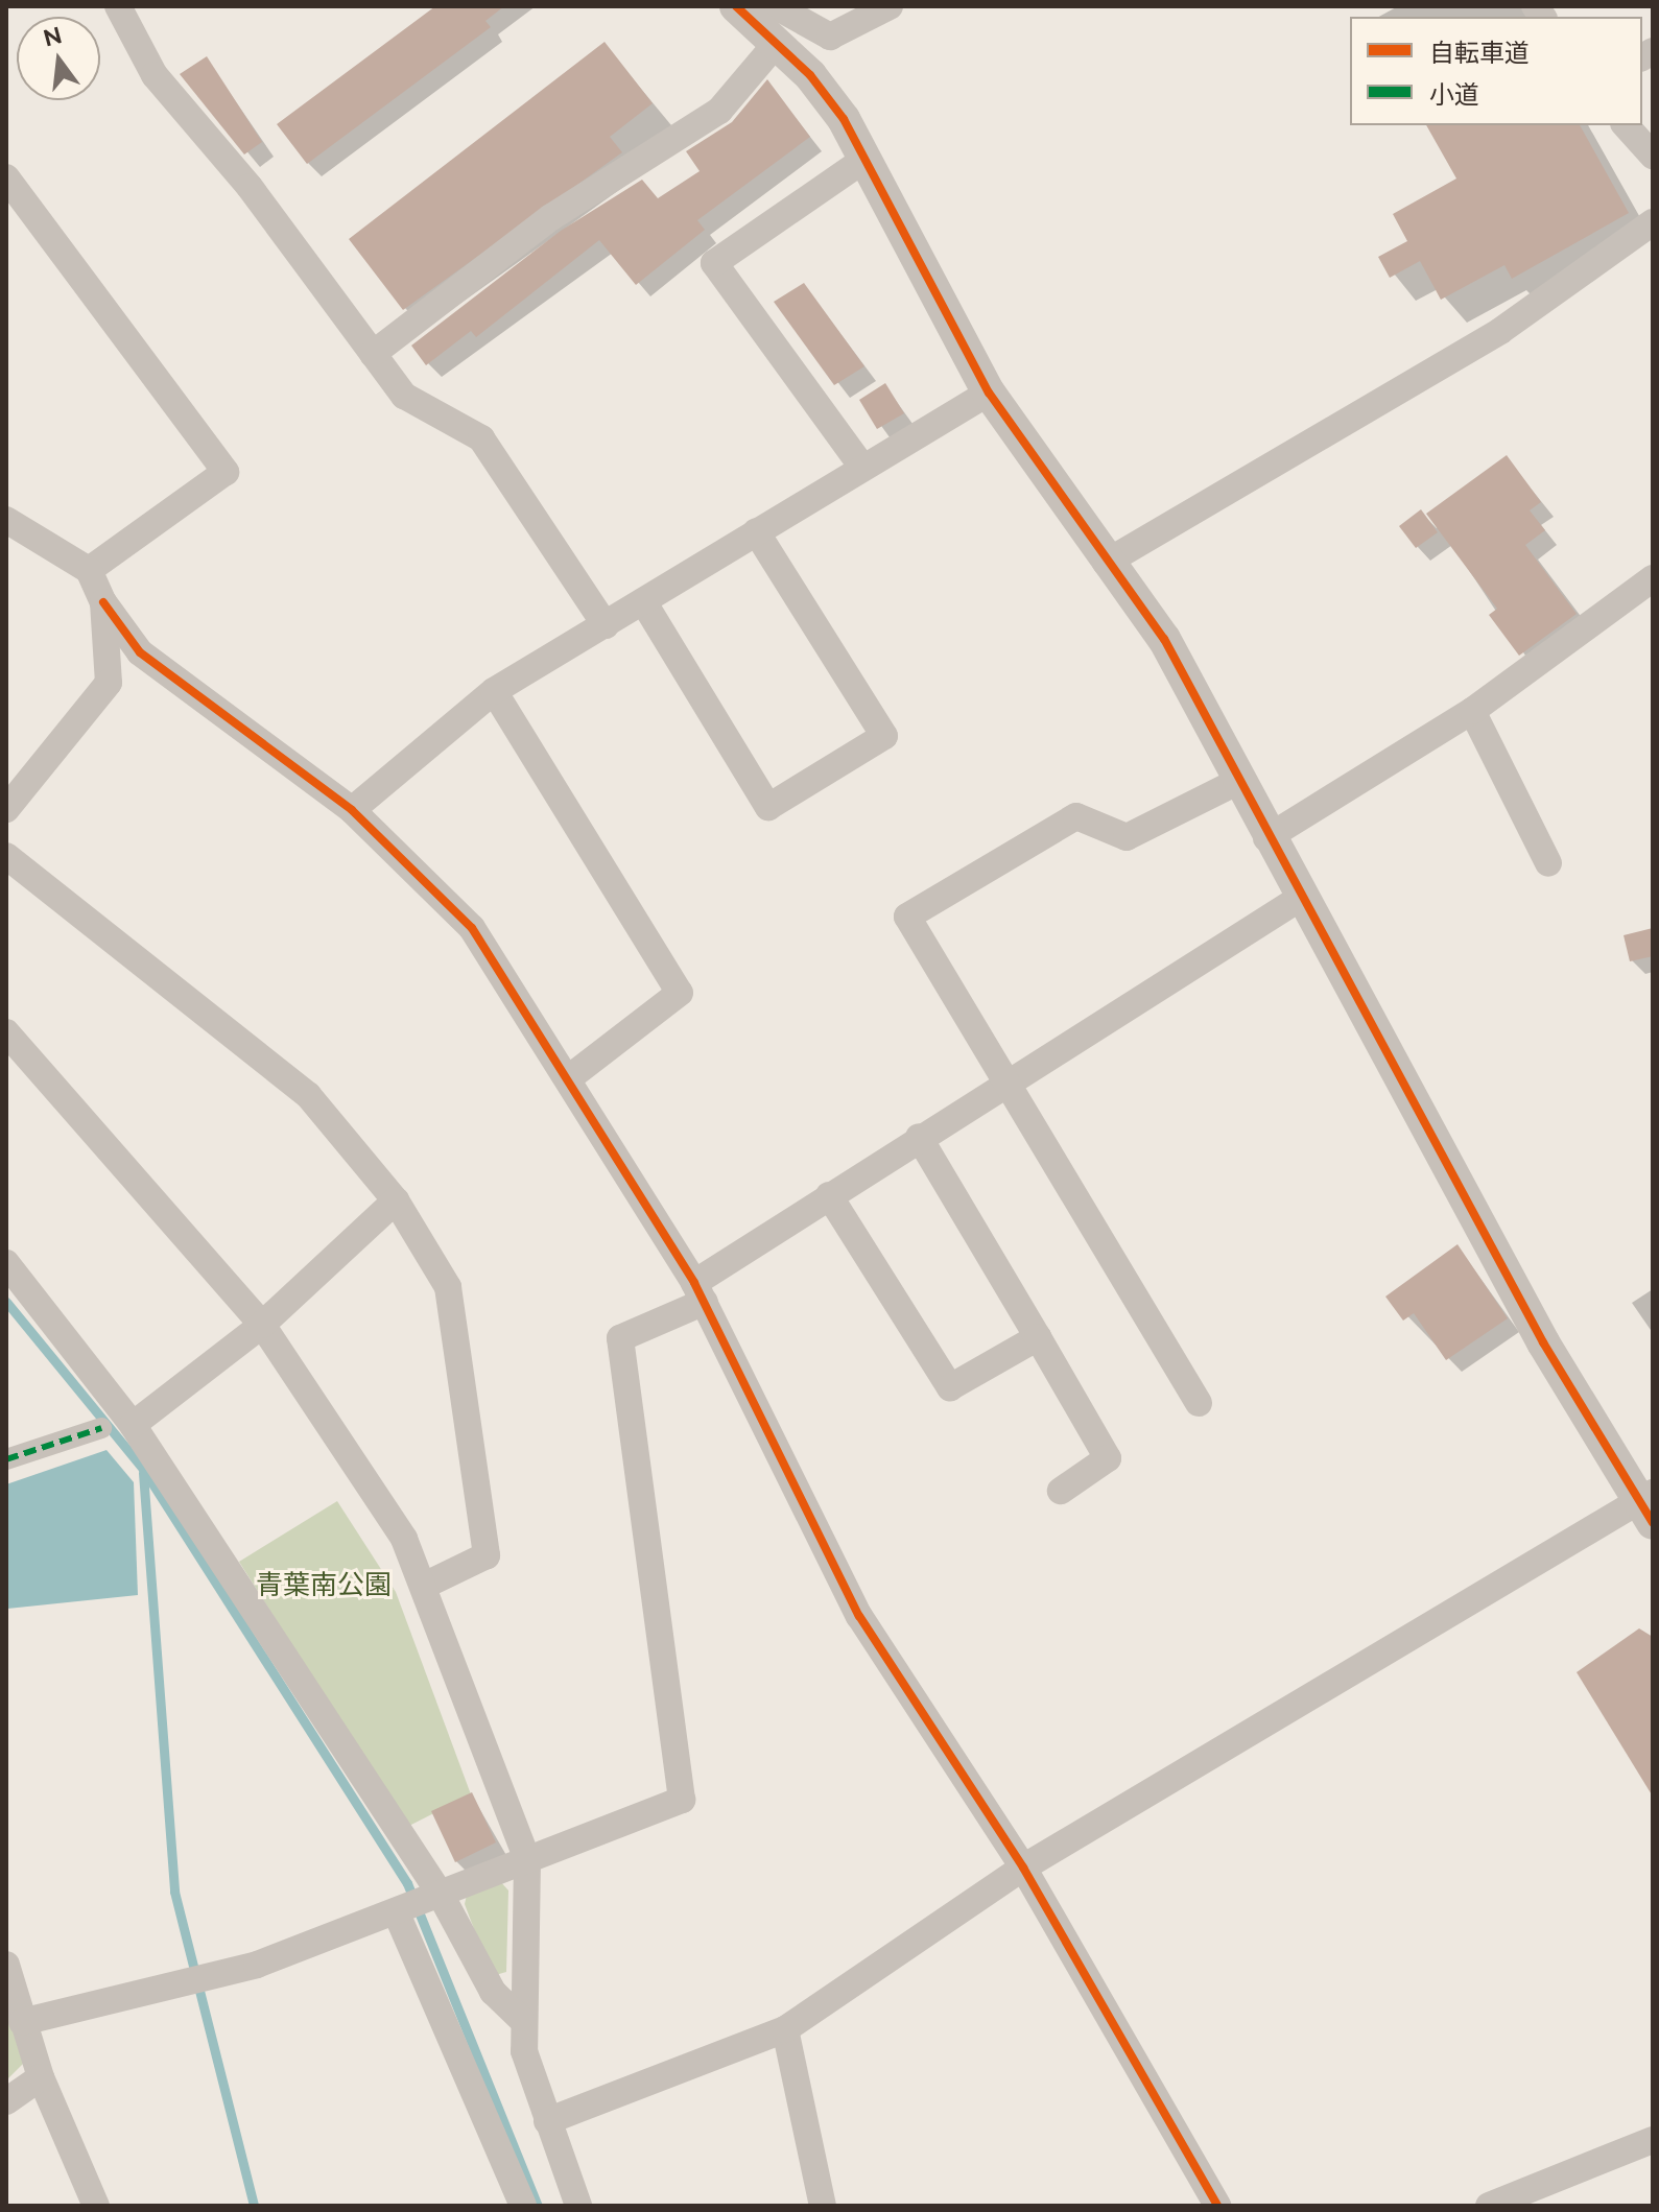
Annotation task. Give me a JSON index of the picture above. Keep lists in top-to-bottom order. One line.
{"parks":["青葉南公園"],"legend":["自転車道","小道"],"north":"top"}
